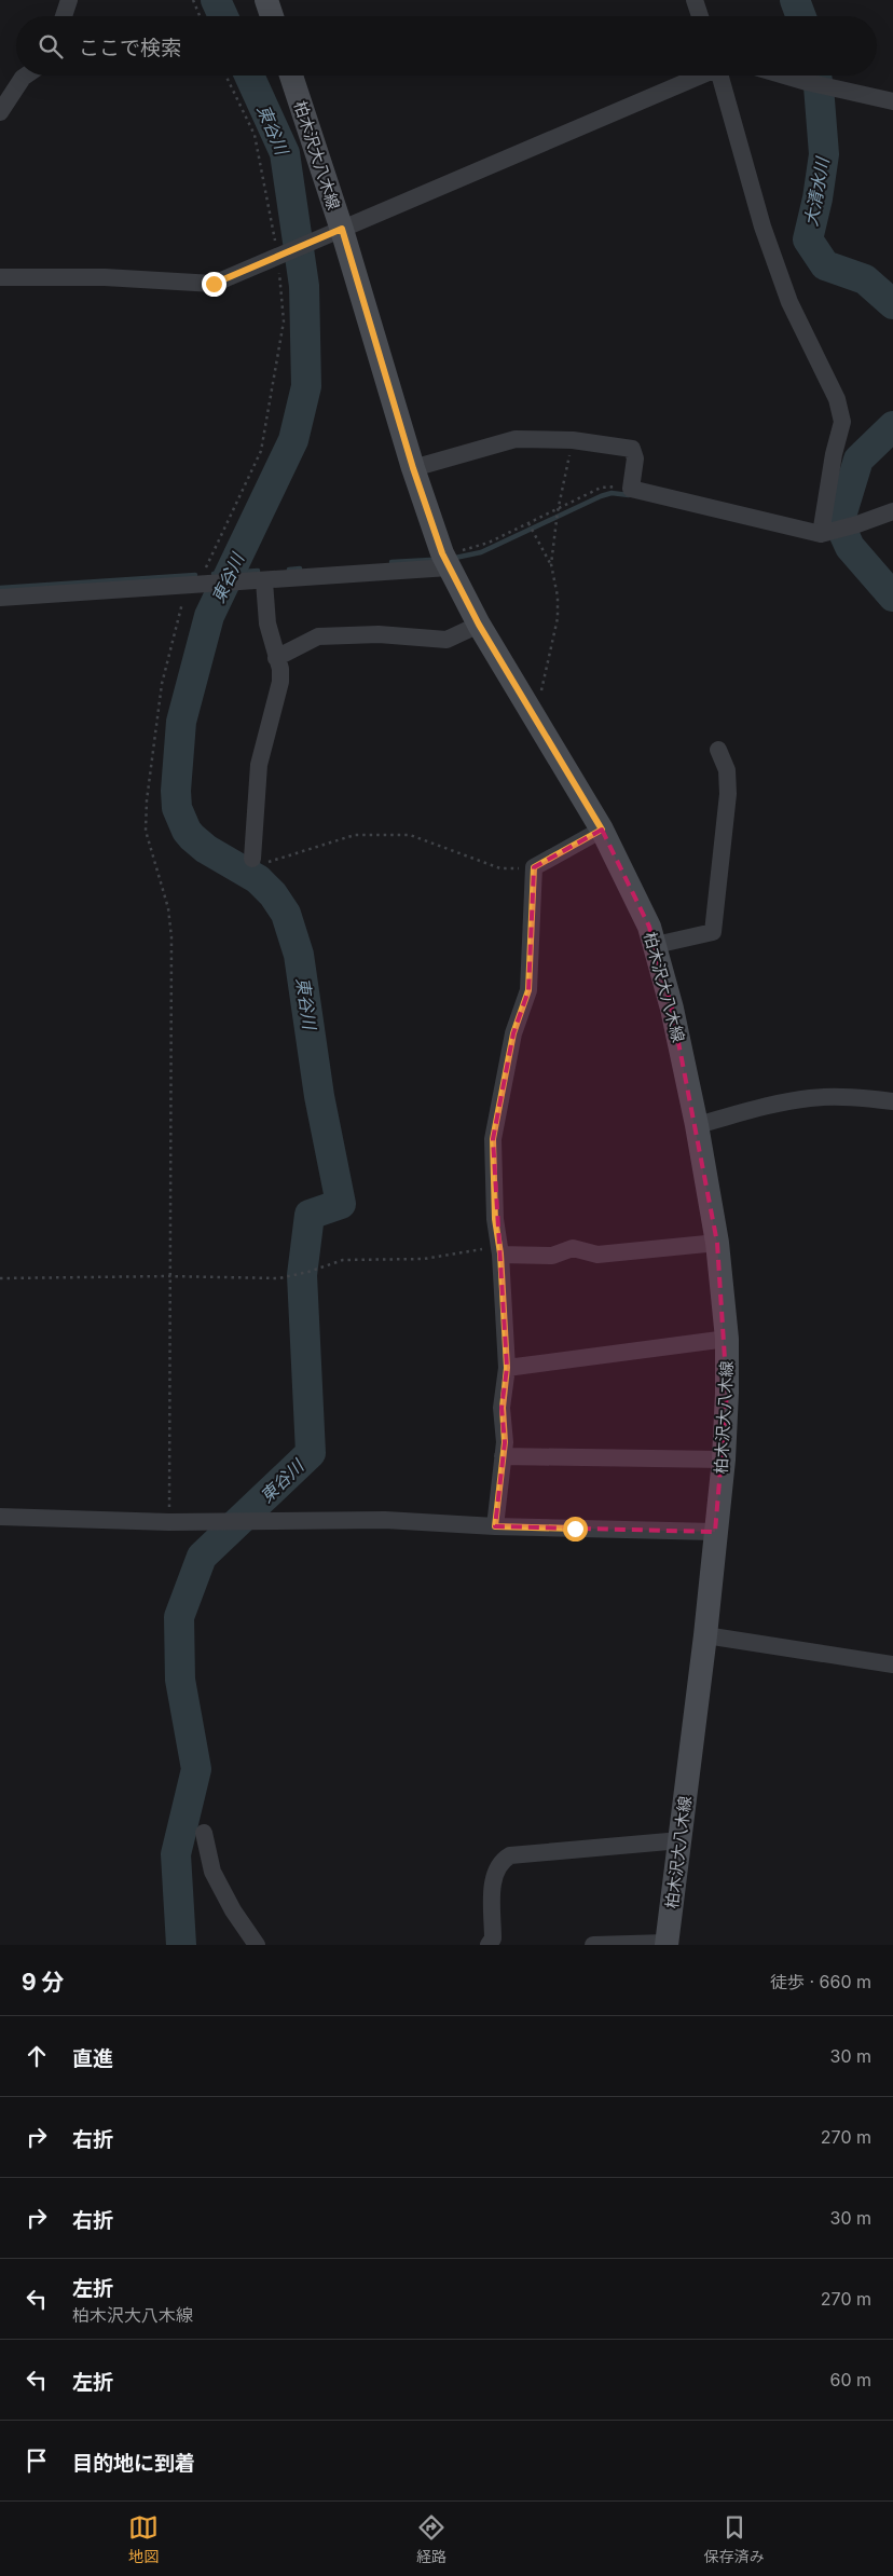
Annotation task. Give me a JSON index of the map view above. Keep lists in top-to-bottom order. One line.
{"streets":{"main road":["柏木沢大八木線"]},"water":["東谷川","大清水川"],"page":{"search":"ここで検索","heading":["9 分","徒歩 · 660 m"],"list":[["直進","30 m"],["右折","270 m"],["右折","30 m"],["左折","柏木沢大八木線","270 m"],["左折","60 m"],"目的地に到着"],"nav":["地図","経路","保存済み"]}}
